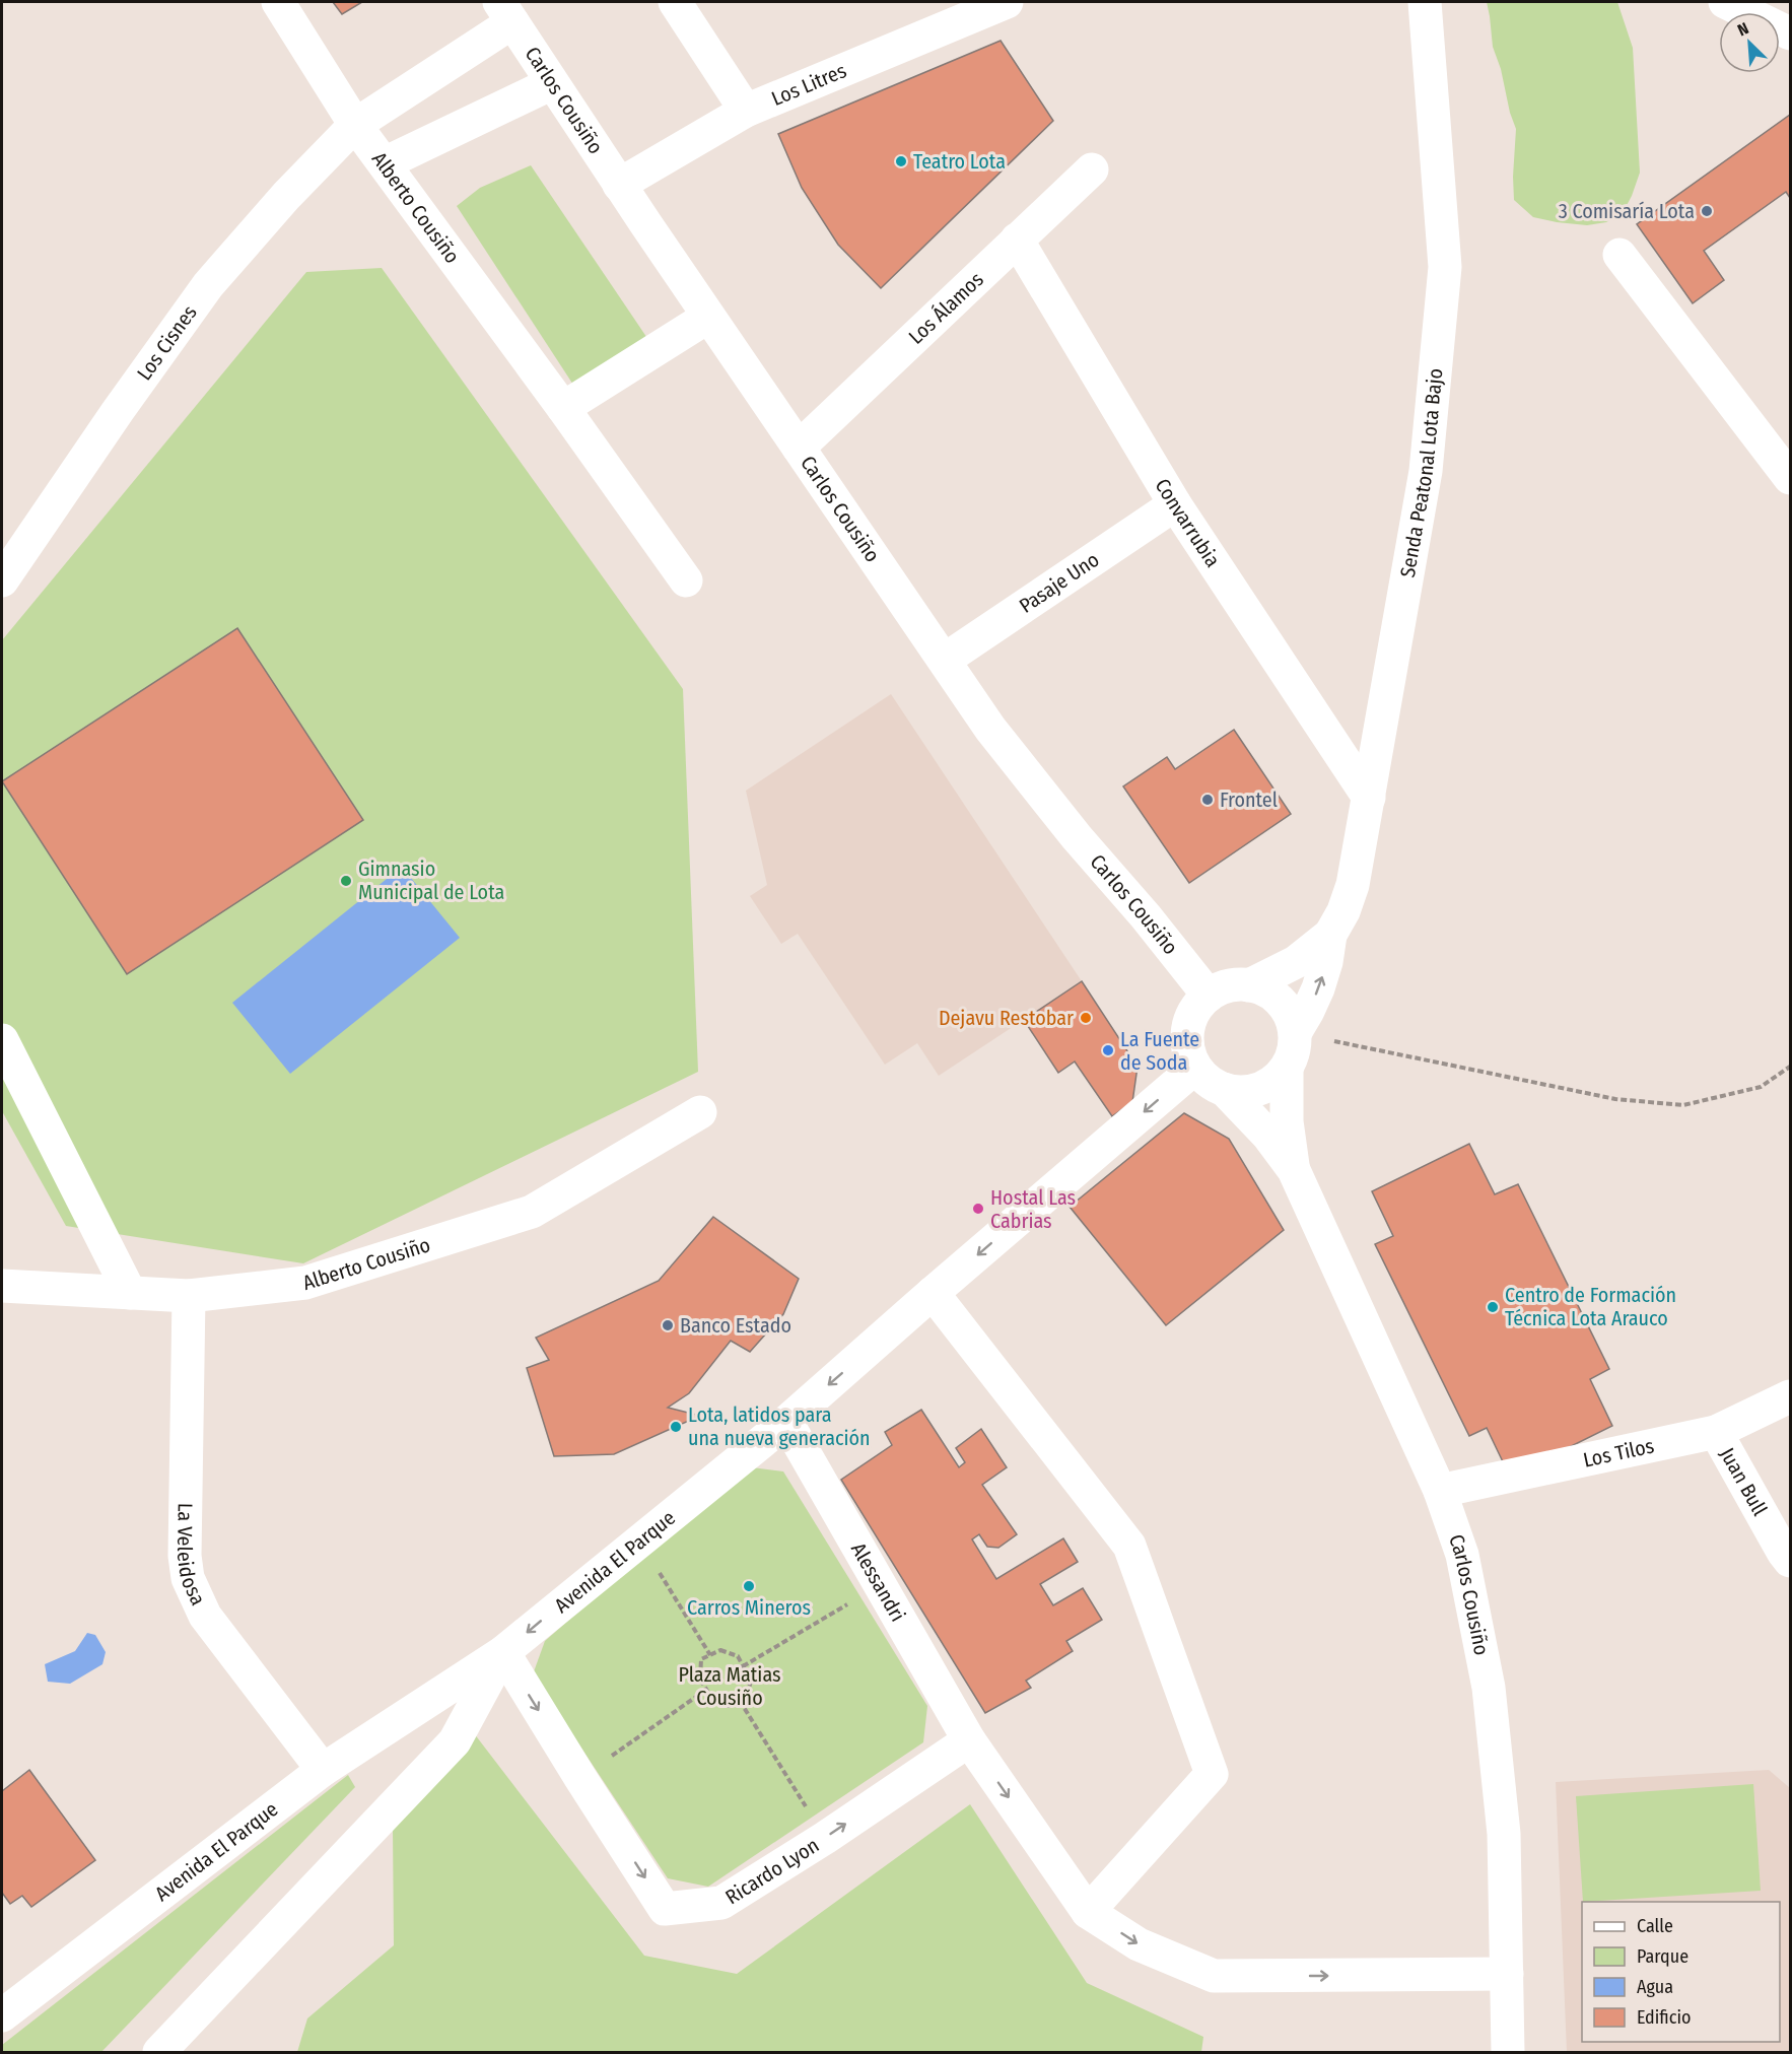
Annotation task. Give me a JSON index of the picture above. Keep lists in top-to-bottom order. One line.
{"streets":{"street":["Los Litres","Carlos Cousiño","Alberto Cousiño","Los Álamos","Los Cisnes","Senda Peatonal Lota Bajo","Convarrubia","Pasaje Uno","Los Tilos","Juan Bull","La Veleidosa","Avenida El Parque","Alessandri","Ricardo Lyon"]},"crossings":[["Los Litres","Carlos Cousiño"],["Carlos Cousiño","Los Álamos"],["Carlos Cousiño","Los Cisnes"],["Carlos Cousiño","Senda Peatonal Lota Bajo"],["Carlos Cousiño","Pasaje Uno"],["Carlos Cousiño","Los Tilos"],["Carlos Cousiño","Avenida El Parque"],["Alberto Cousiño","Los Cisnes"],["Alberto Cousiño","La Veleidosa"],["Los Álamos","Convarrubia"],["Senda Peatonal Lota Bajo","Convarrubia"],["Senda Peatonal Lota Bajo","Avenida El Parque"],["Convarrubia","Pasaje Uno"],["Los Tilos","Juan Bull"],["La Veleidosa","Avenida El Parque"],["Avenida El Parque","Alessandri"],["Avenida El Parque","Ricardo Lyon"],["Alessandri","Ricardo Lyon"]],"one_way":["Avenida El Parque","Alessandri"],"parks":["Plaza Matias Cousiño"],"places":["Teatro Lota","3 Comisaría Lota","Frontel","Gimnasio Municipal de Lota","Dejavu Restobar","La Fuente de Soda","Hostal Las Cabrias","Centro de Formación Técnica Lota Arauco","Banco Estado","Lota, latidos para una nueva generación","Carros Mineros"],"legend":["Calle","Parque","Agua","Edificio"],"north":"top left"}
